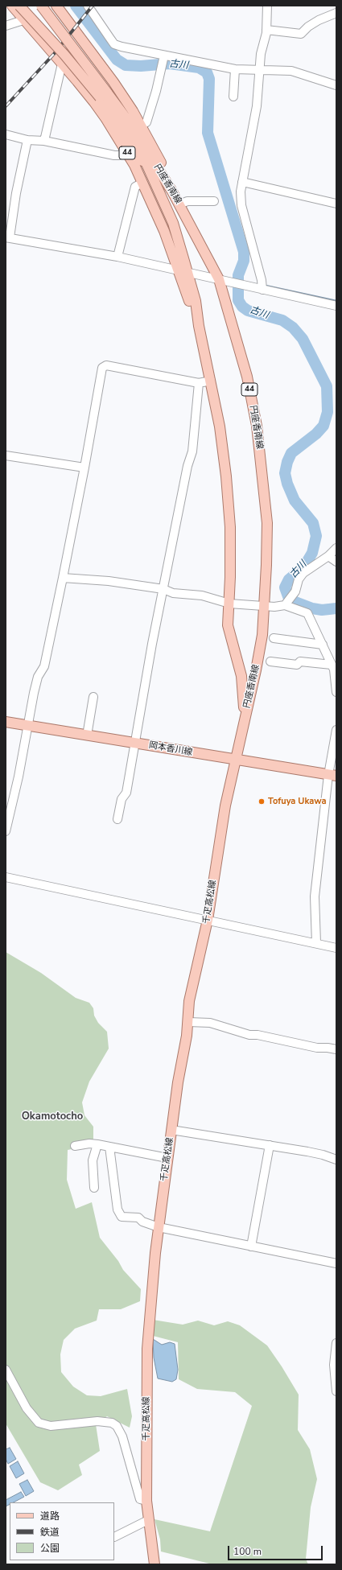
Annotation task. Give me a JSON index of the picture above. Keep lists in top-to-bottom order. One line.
{"streets":{"main road":["44","円座香南線","岡本香川線","千疋高松線"]},"crossings":[["44","円座香南線"],["円座香南線","岡本香川線"],["円座香南線","千疋高松線"],["岡本香川線","千疋高松線"]],"districts":["Okamotocho"],"water":["古川"],"places":["Tofuya Ukawa"],"legend":["道路","鉄道","公園"],"scale_bar":"100 m"}
